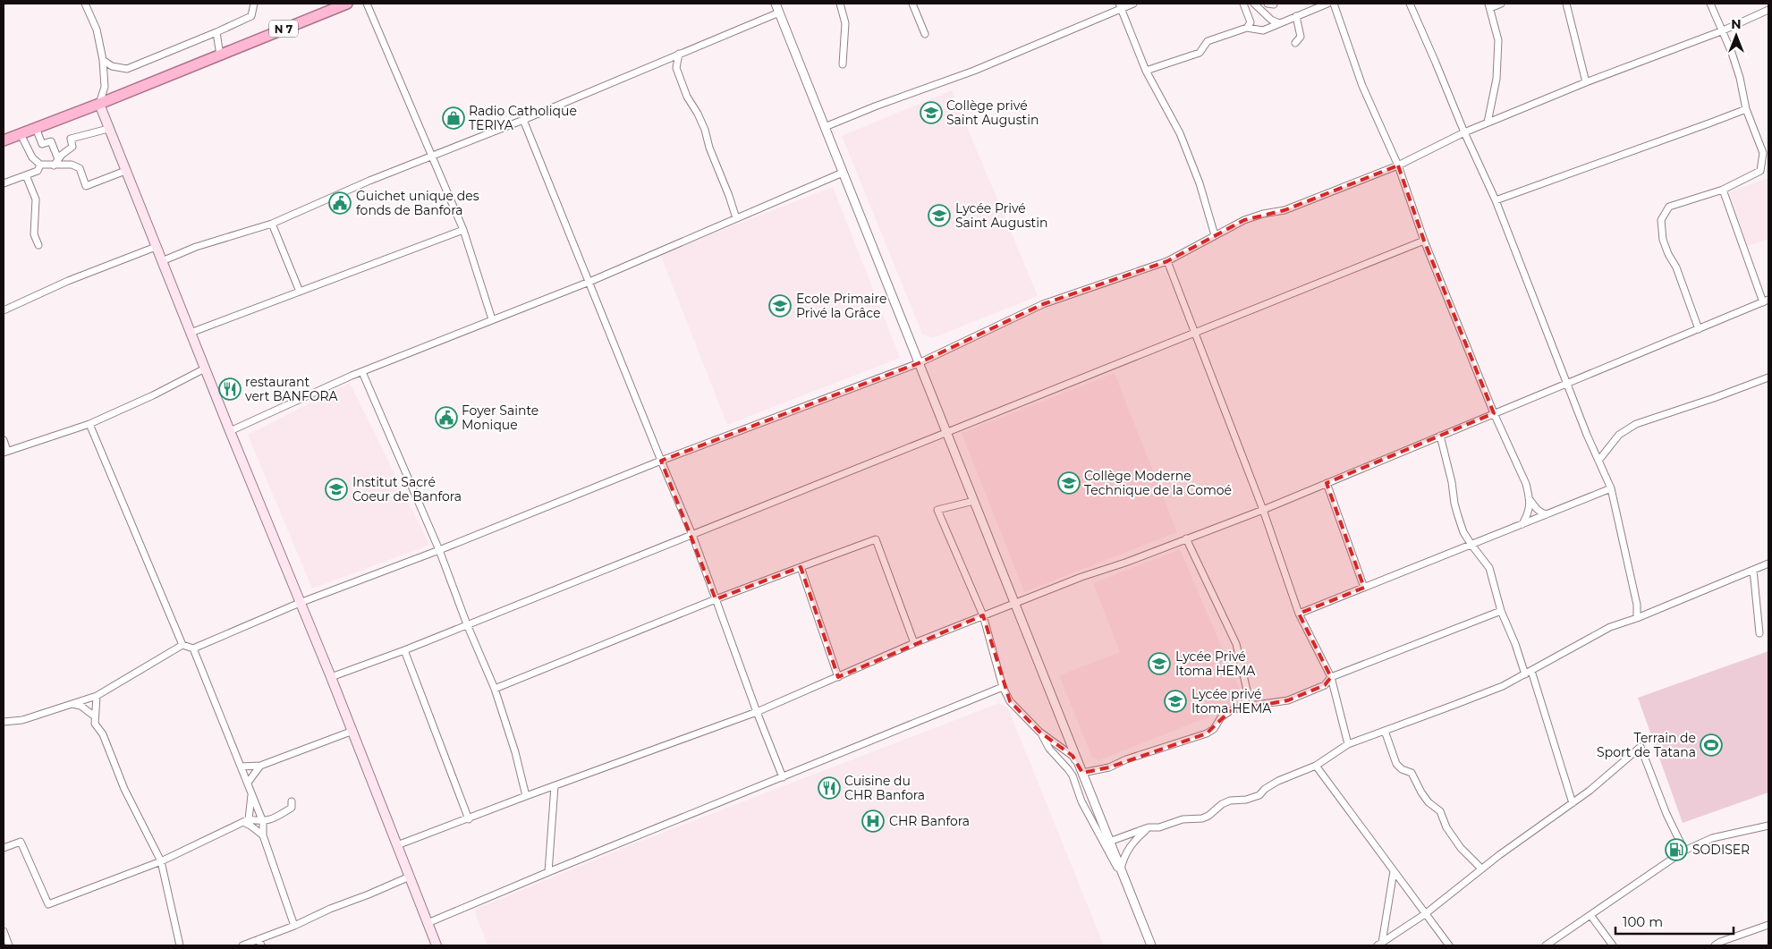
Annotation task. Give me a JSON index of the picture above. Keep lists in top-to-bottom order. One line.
{"streets":{"highway":["N 7"]},"places":{"school or university":["Collège privé Saint Augustin","Lycée Privé Saint Augustin","Ecole Primaire Privé la Grâce","Collège Moderne Technique de la Comoé","Institut Sacré Coeur de Banfora","Lycée Privé Itoma HEMA","Lycée privé Itoma HEMA"],"shop":["Radio Catholique TERIYA"],"public building":["Guichet unique des fonds de Banfora","Foyer Sainte Monique"],"restaurant":["restaurant vert BANFORA","Cuisine du CHR Banfora"],"sports":["Terrain de Sport de Tatana"],"hospital":["CHR Banfora"],"fuel station":["SODISER"]},"scale_bar":"100 m","north":"top"}
